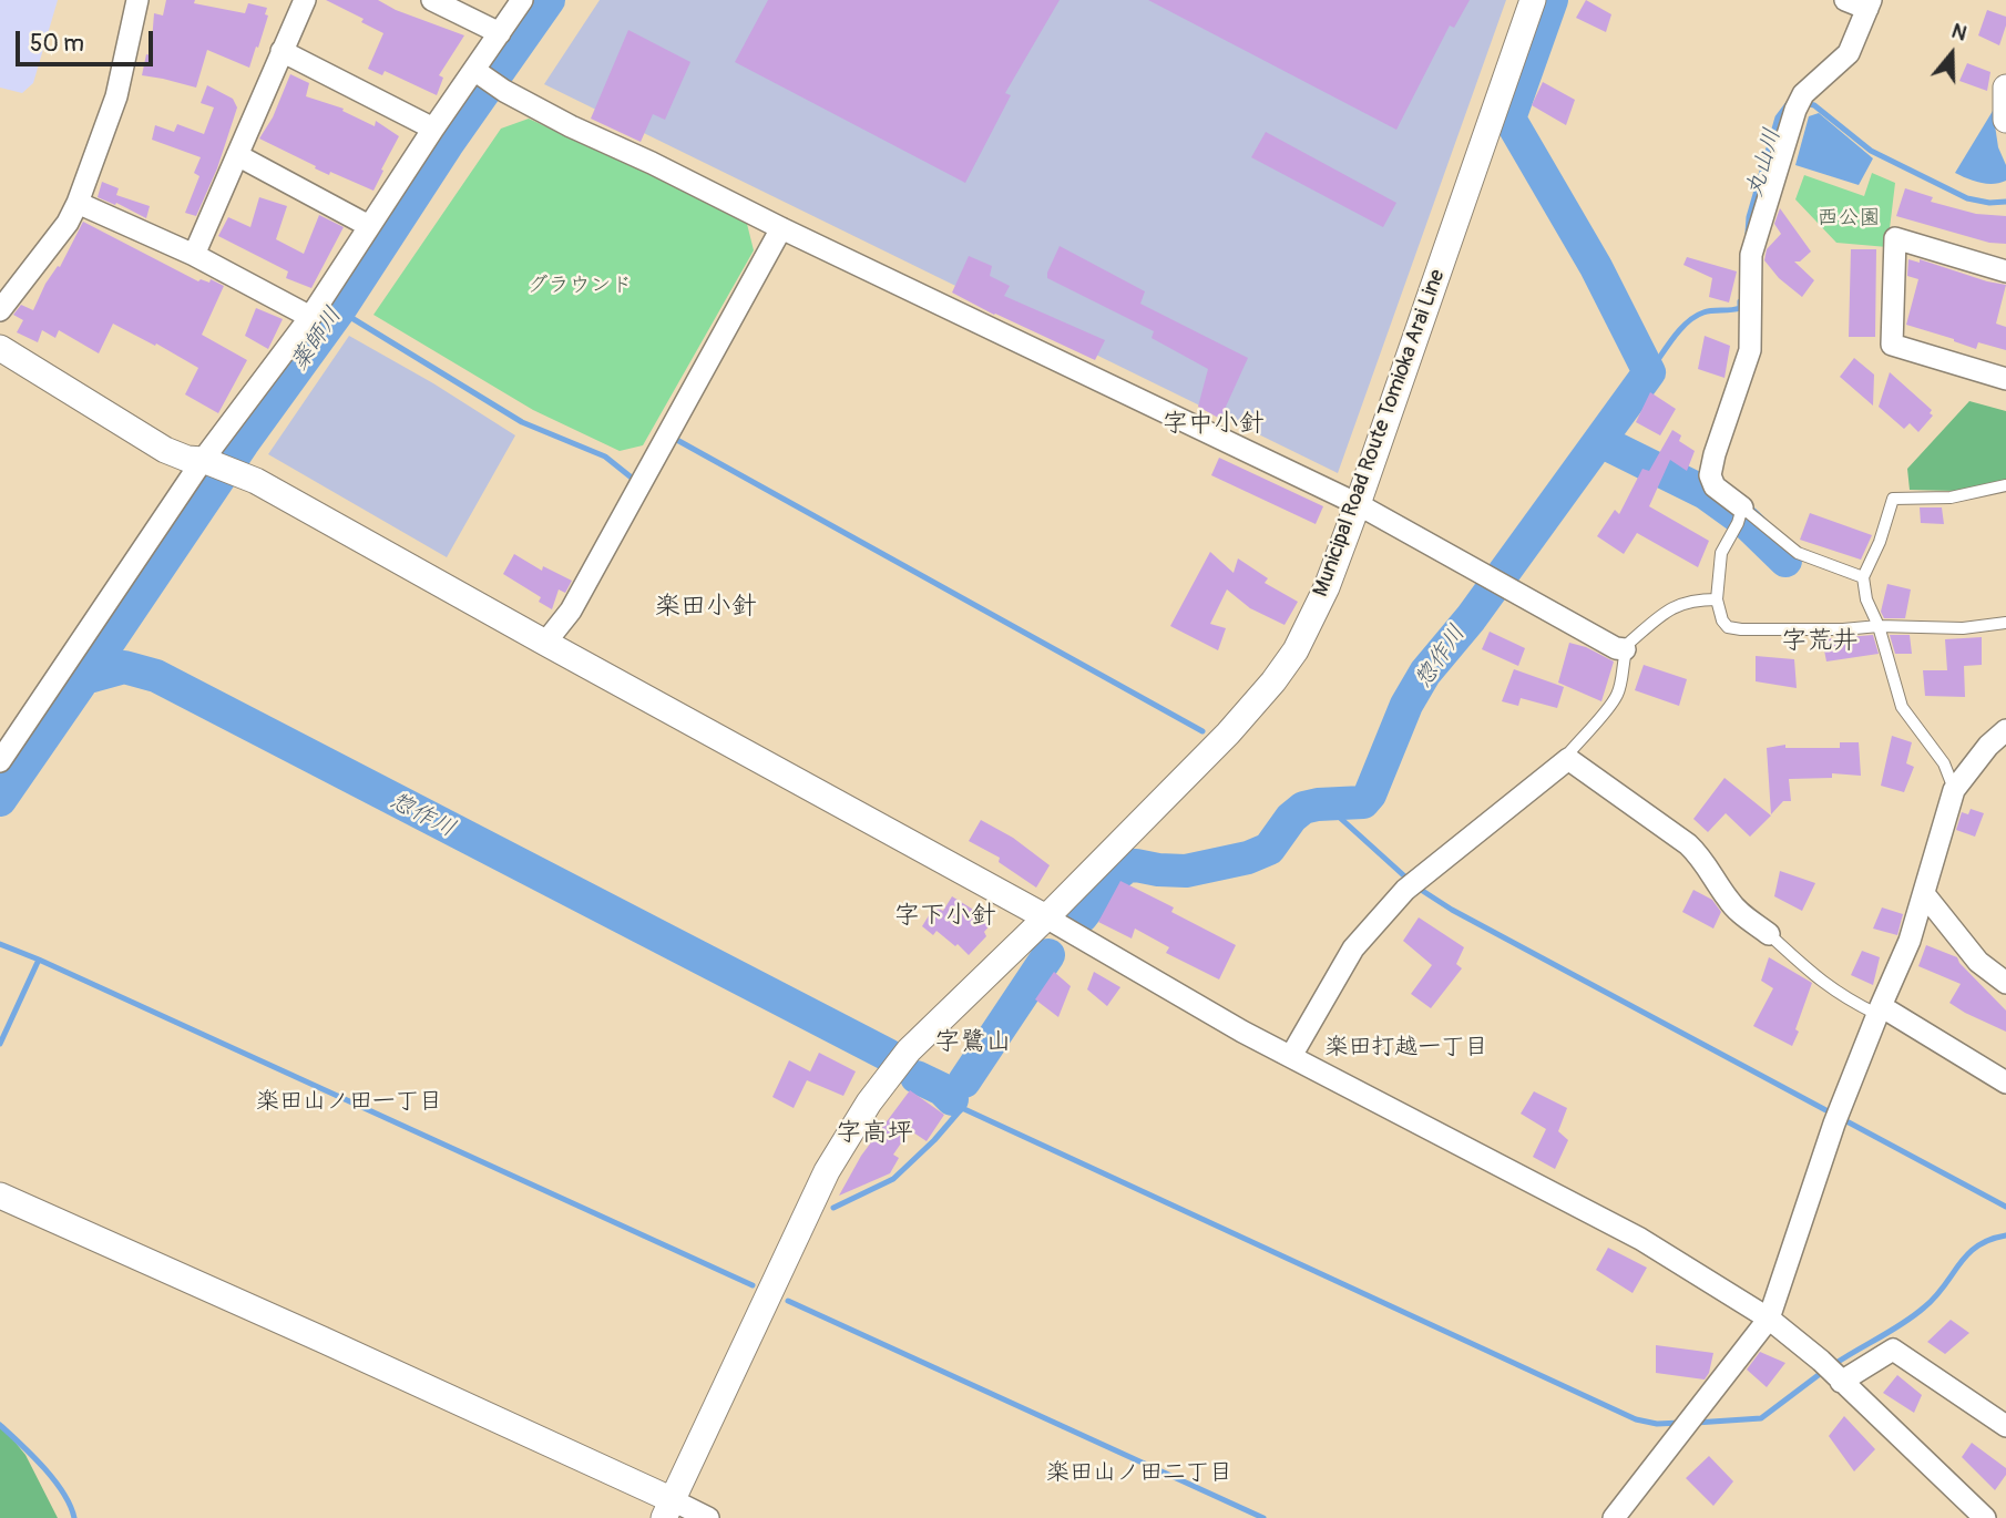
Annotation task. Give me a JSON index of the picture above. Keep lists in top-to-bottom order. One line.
{"streets":{"street":["Municipal Road Route Tomioka Arai Line"]},"districts":["字中小針","楽田小針","字荒井","字下小針","字鷺山","楽田打越一丁目","楽田山ノ田一丁目","字高坪","楽田山ノ田二丁目"],"water":["丸山川","薬師川","惣作川"],"parks":["西公園","グラウンド"],"scale_bar":"50 m","north":"top"}
